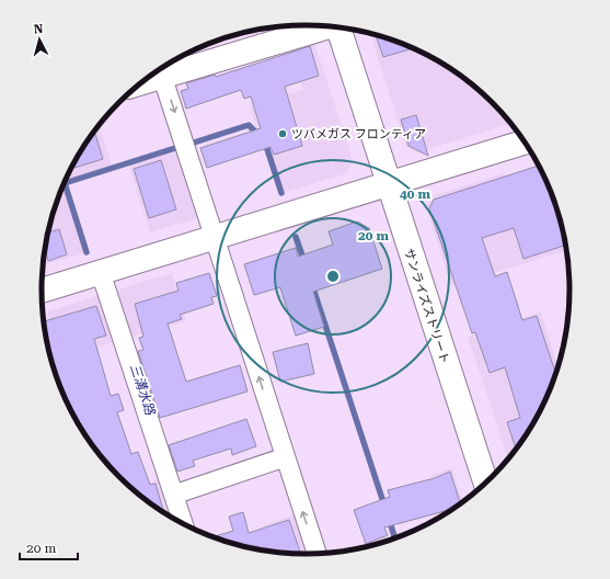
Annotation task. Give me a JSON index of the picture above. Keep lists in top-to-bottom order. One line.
{"streets":{"street":["サンライズストリート"]},"water":["三溝水路"],"places":["ツバメガス フロンティア"],"scale_bar":"20 m","north":"top","rings":["40 m","20 m"]}
